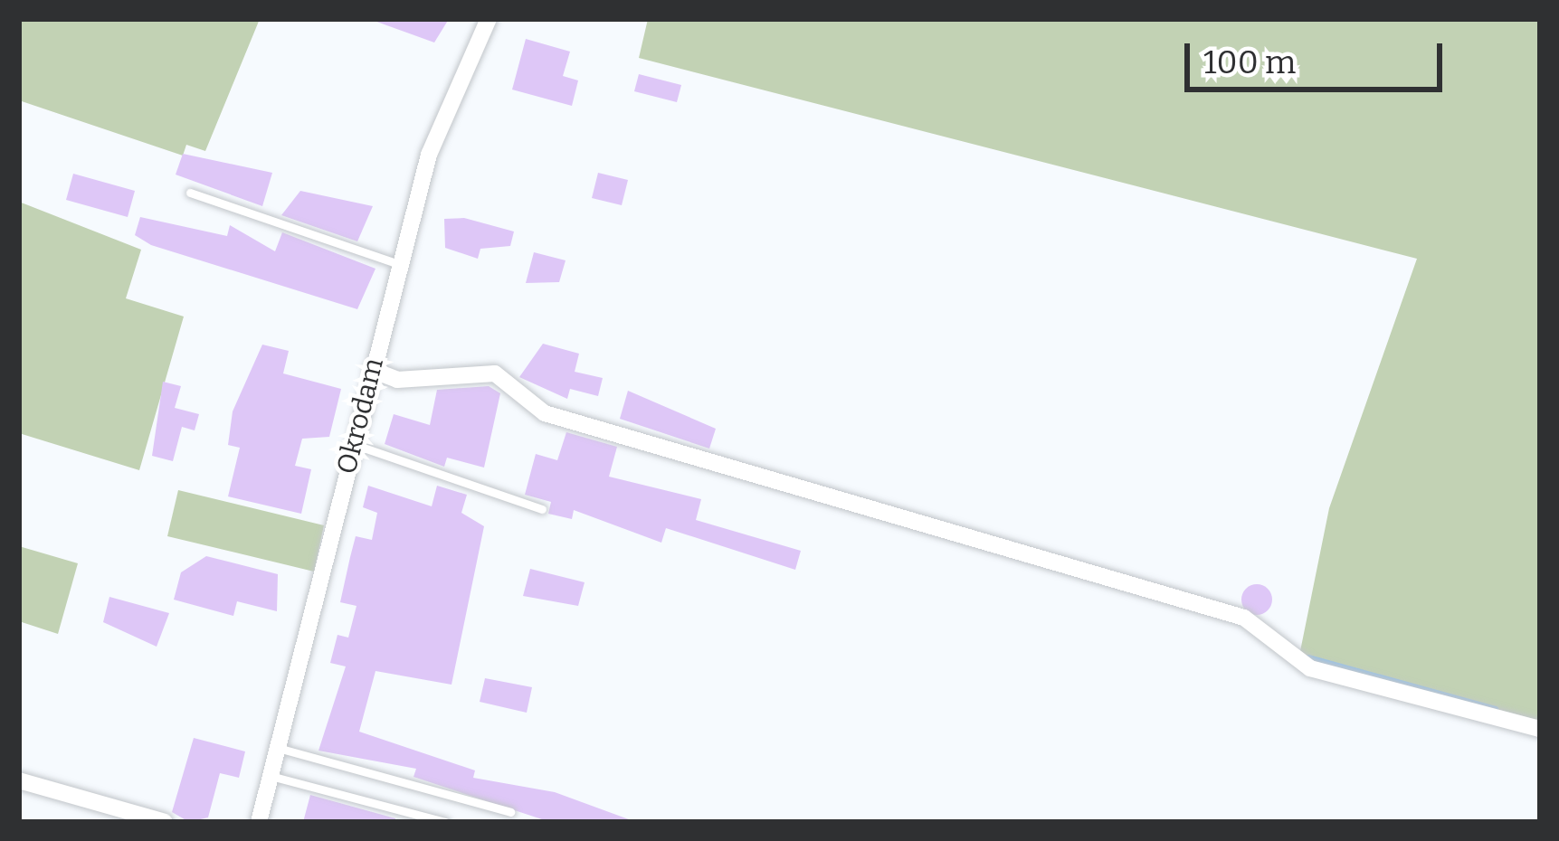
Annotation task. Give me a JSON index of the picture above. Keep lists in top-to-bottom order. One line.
{"streets":{"street":["Okrodam"]},"scale_bar":"100 m"}
